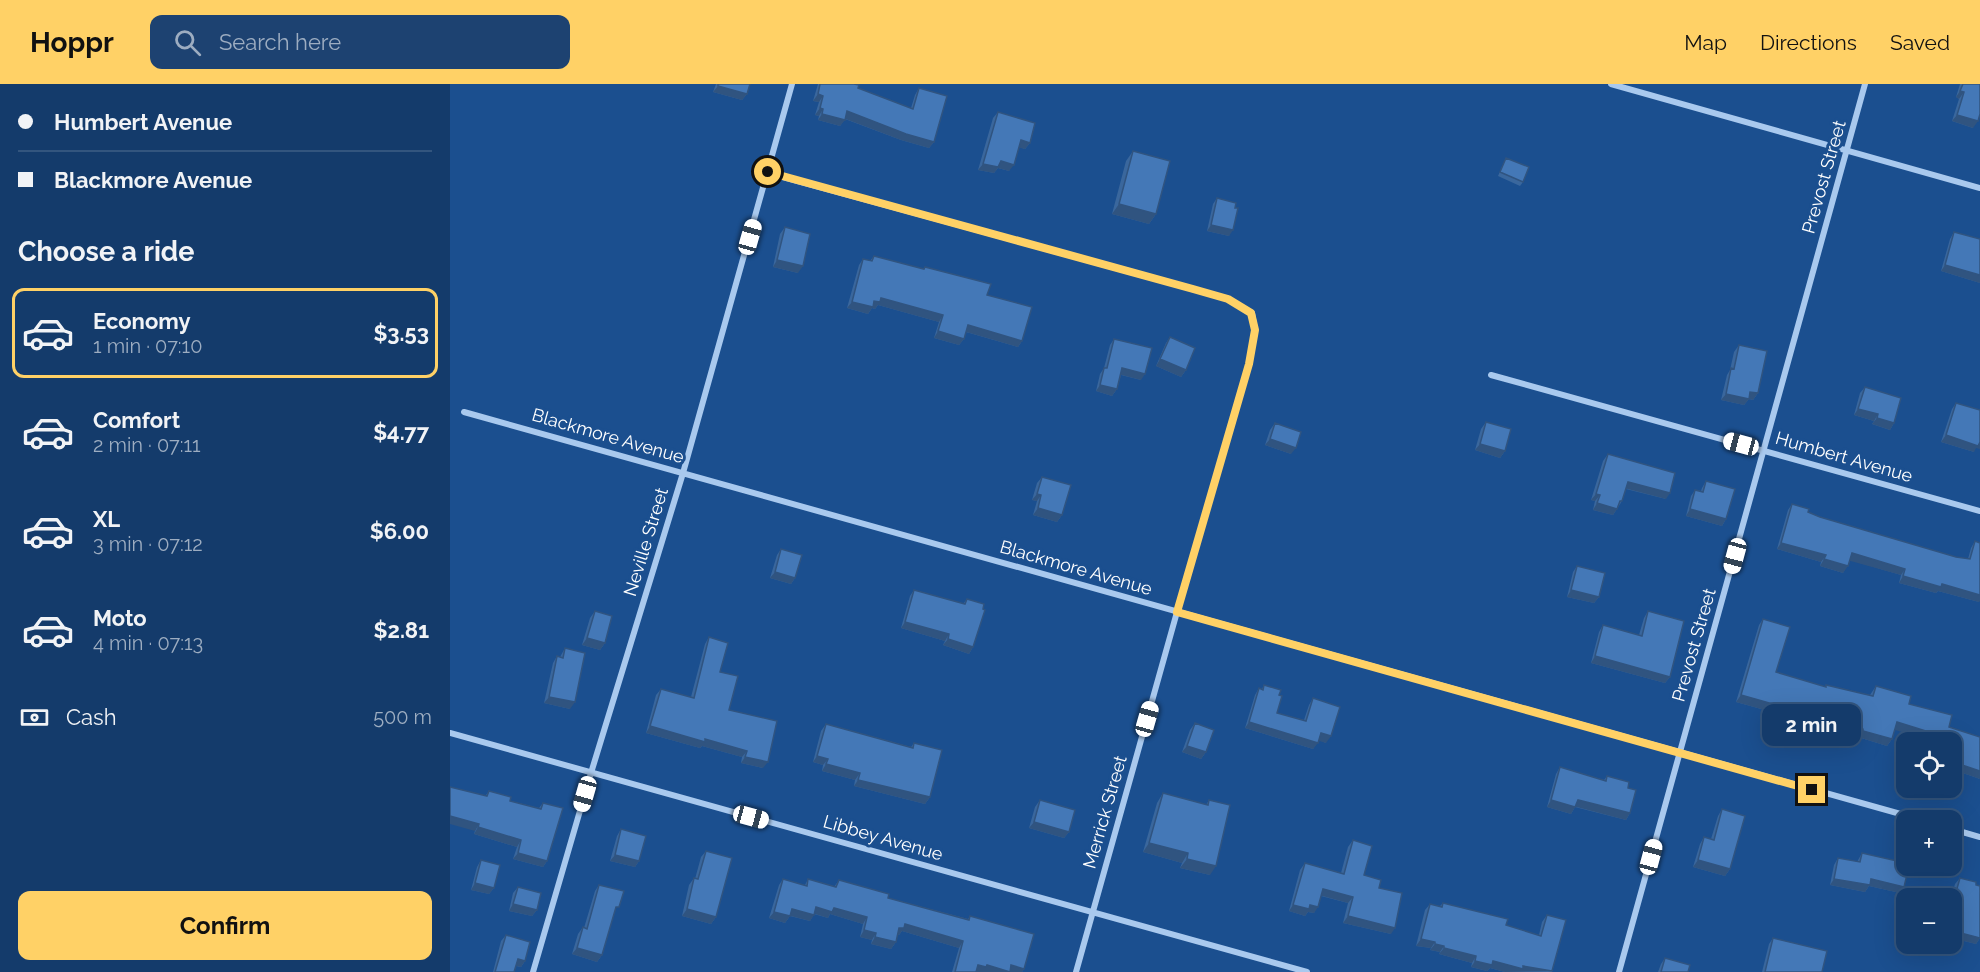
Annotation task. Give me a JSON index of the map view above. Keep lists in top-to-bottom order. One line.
{"streets":{"street":["Prevost Street","Blackmore Avenue","Humbert Avenue","Neville Street","Merrick Street","Libbey Avenue"]},"crossings":[["Prevost Street","Blackmore Avenue"],["Prevost Street","Humbert Avenue"],["Blackmore Avenue","Neville Street"],["Blackmore Avenue","Merrick Street"],["Neville Street","Merrick Street"],["Neville Street","Libbey Avenue"],["Merrick Street","Libbey Avenue"]],"page":{"header":"Hoppr","search":"Search here","nav":["Map","Directions","Saved"],"banner":["Humbert Avenue","Blackmore Avenue"],"heading":"Choose a ride","list":[{"name":"Economy","note":"1 min · 07:10","value":"$3.53"},{"name":"Comfort","note":"2 min · 07:11","value":"$4.77"},{"name":"XL","note":"3 min · 07:12","value":"$6.00"},{"name":"Moto","note":"4 min · 07:13","value":"$2.81"}],"pay":["Cash","500 m"],"bubble":"2 min","map_buttons":["+","−"],"buttons":"Confirm"}}
